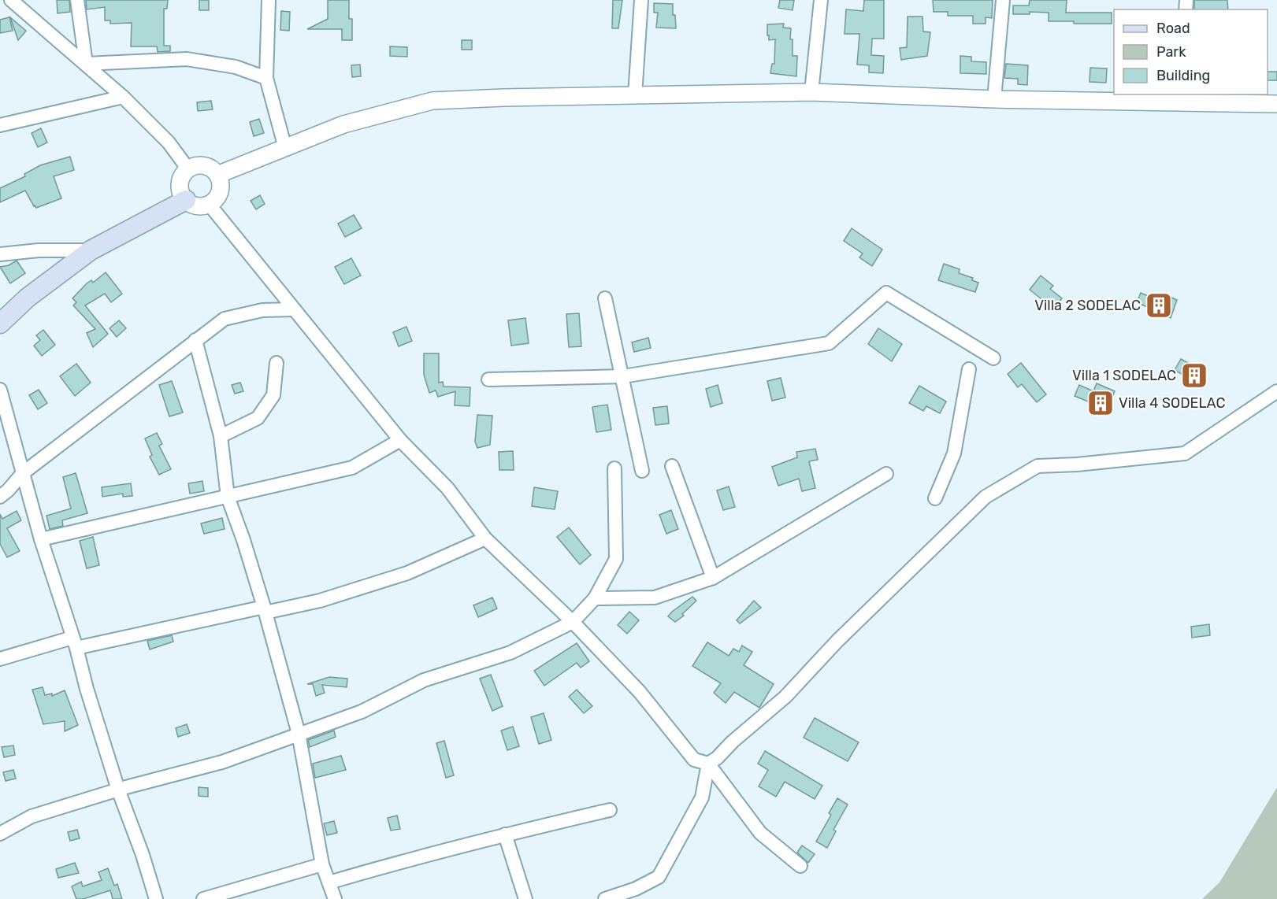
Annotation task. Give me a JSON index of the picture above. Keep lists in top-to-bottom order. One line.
{"places":{"building":["Villa 2 SODELAC","Villa 1 SODELAC","Villa 4 SODELAC"]},"legend":["Road","Park","Building"]}
